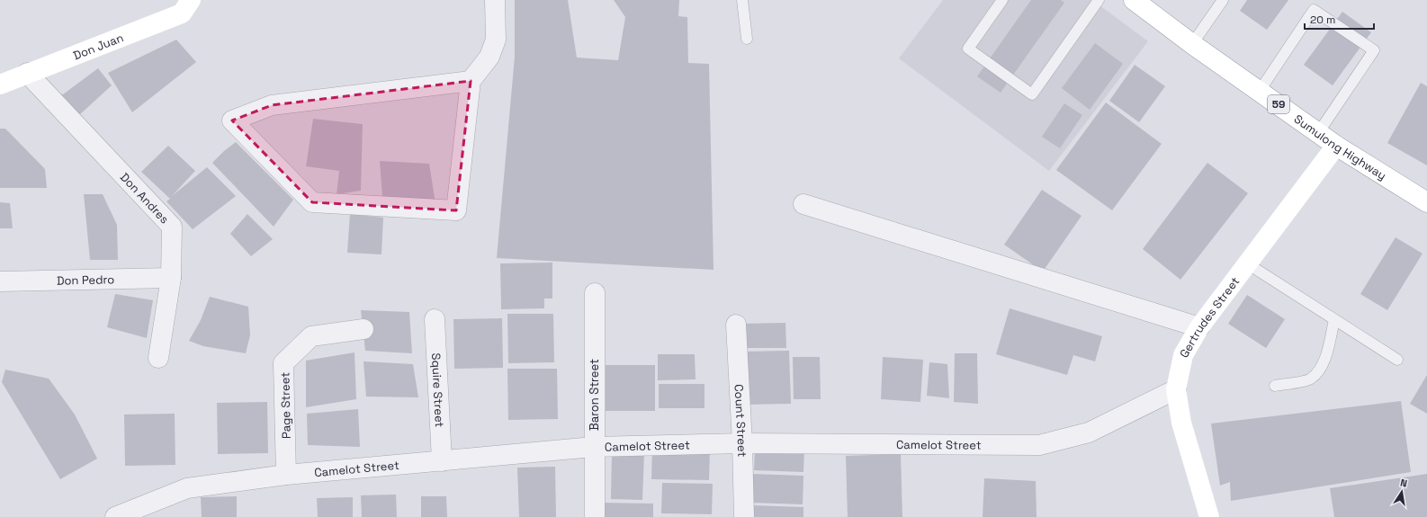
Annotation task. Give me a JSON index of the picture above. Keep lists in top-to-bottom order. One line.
{"streets":{"street":["Don Juan","59","Sumulong Highway","Don Andres","Don Pedro","Gertrudes Street","Squire Street","Baron Street","Page Street","Count Street","Camelot Street"]},"crossings":[["Don Juan","Don Andres"],["Sumulong Highway","Gertrudes Street"],["Don Andres","Don Pedro"],["Gertrudes Street","Camelot Street"],["Squire Street","Camelot Street"],["Baron Street","Camelot Street"],["Page Street","Camelot Street"],["Count Street","Camelot Street"]],"scale_bar":"20 m","north":"top"}
